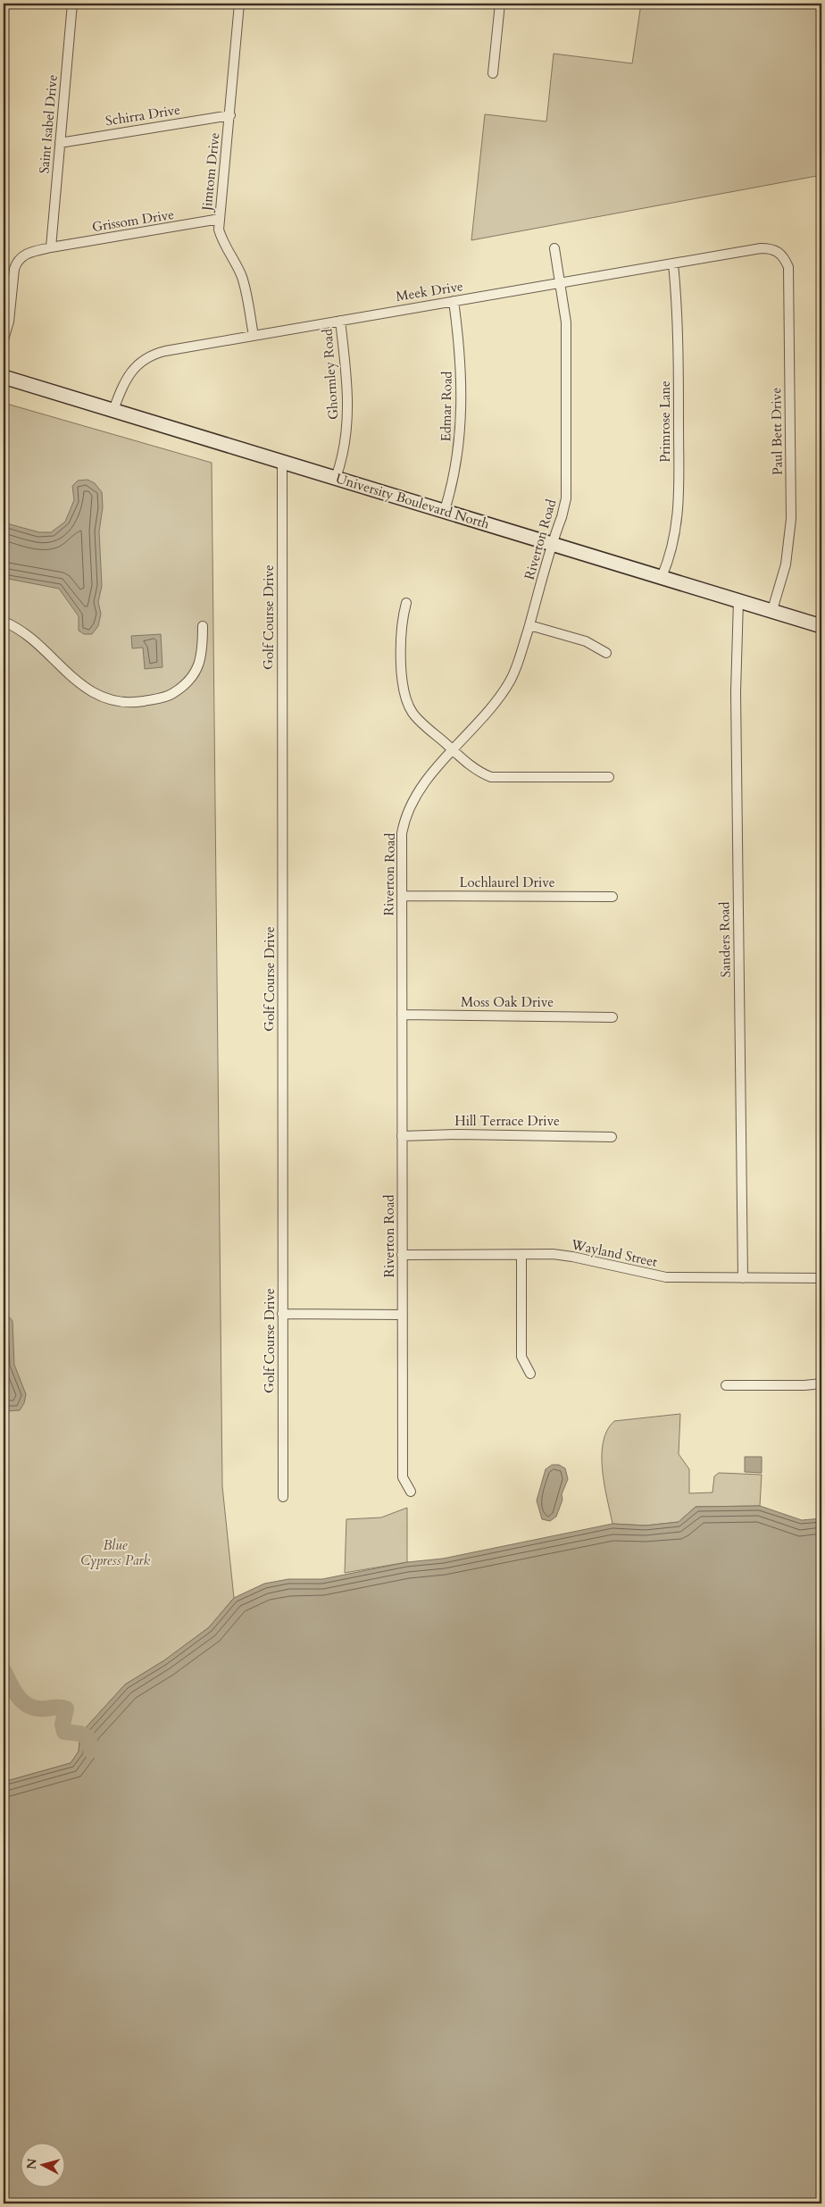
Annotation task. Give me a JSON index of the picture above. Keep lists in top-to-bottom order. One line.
{"streets":{"street":["Schirra Drive","Saint Isabel Drive","Jimtom Drive","Grissom Drive","Meek Drive","Ghormley Road","Edmar Road","Primrose Lane","Paul Bett Drive","University Boulevard North","Riverton Road","Golf Course Drive","Lochlaurel Drive","Sanders Road","Moss Oak Drive","Hill Terrace Drive","Wayland Street"]},"crossings":[["Schirra Drive","Saint Isabel Drive"],["Schirra Drive","Jimtom Drive"],["Saint Isabel Drive","Grissom Drive"],["Jimtom Drive","Grissom Drive"],["Jimtom Drive","Meek Drive"],["Meek Drive","Ghormley Road"],["Meek Drive","Edmar Road"],["Meek Drive","Primrose Lane"],["Meek Drive","Paul Bett Drive"],["Meek Drive","University Boulevard North"],["Meek Drive","Riverton Road"],["Ghormley Road","University Boulevard North"],["Edmar Road","University Boulevard North"],["Primrose Lane","University Boulevard North"],["Paul Bett Drive","University Boulevard North"],["University Boulevard North","Riverton Road"],["University Boulevard North","Golf Course Drive"],["University Boulevard North","Sanders Road"],["Riverton Road","Lochlaurel Drive"],["Riverton Road","Moss Oak Drive"],["Riverton Road","Hill Terrace Drive"],["Riverton Road","Wayland Street"],["Sanders Road","Wayland Street"]],"parks":["Blue Cypress Park"],"north":"left"}
